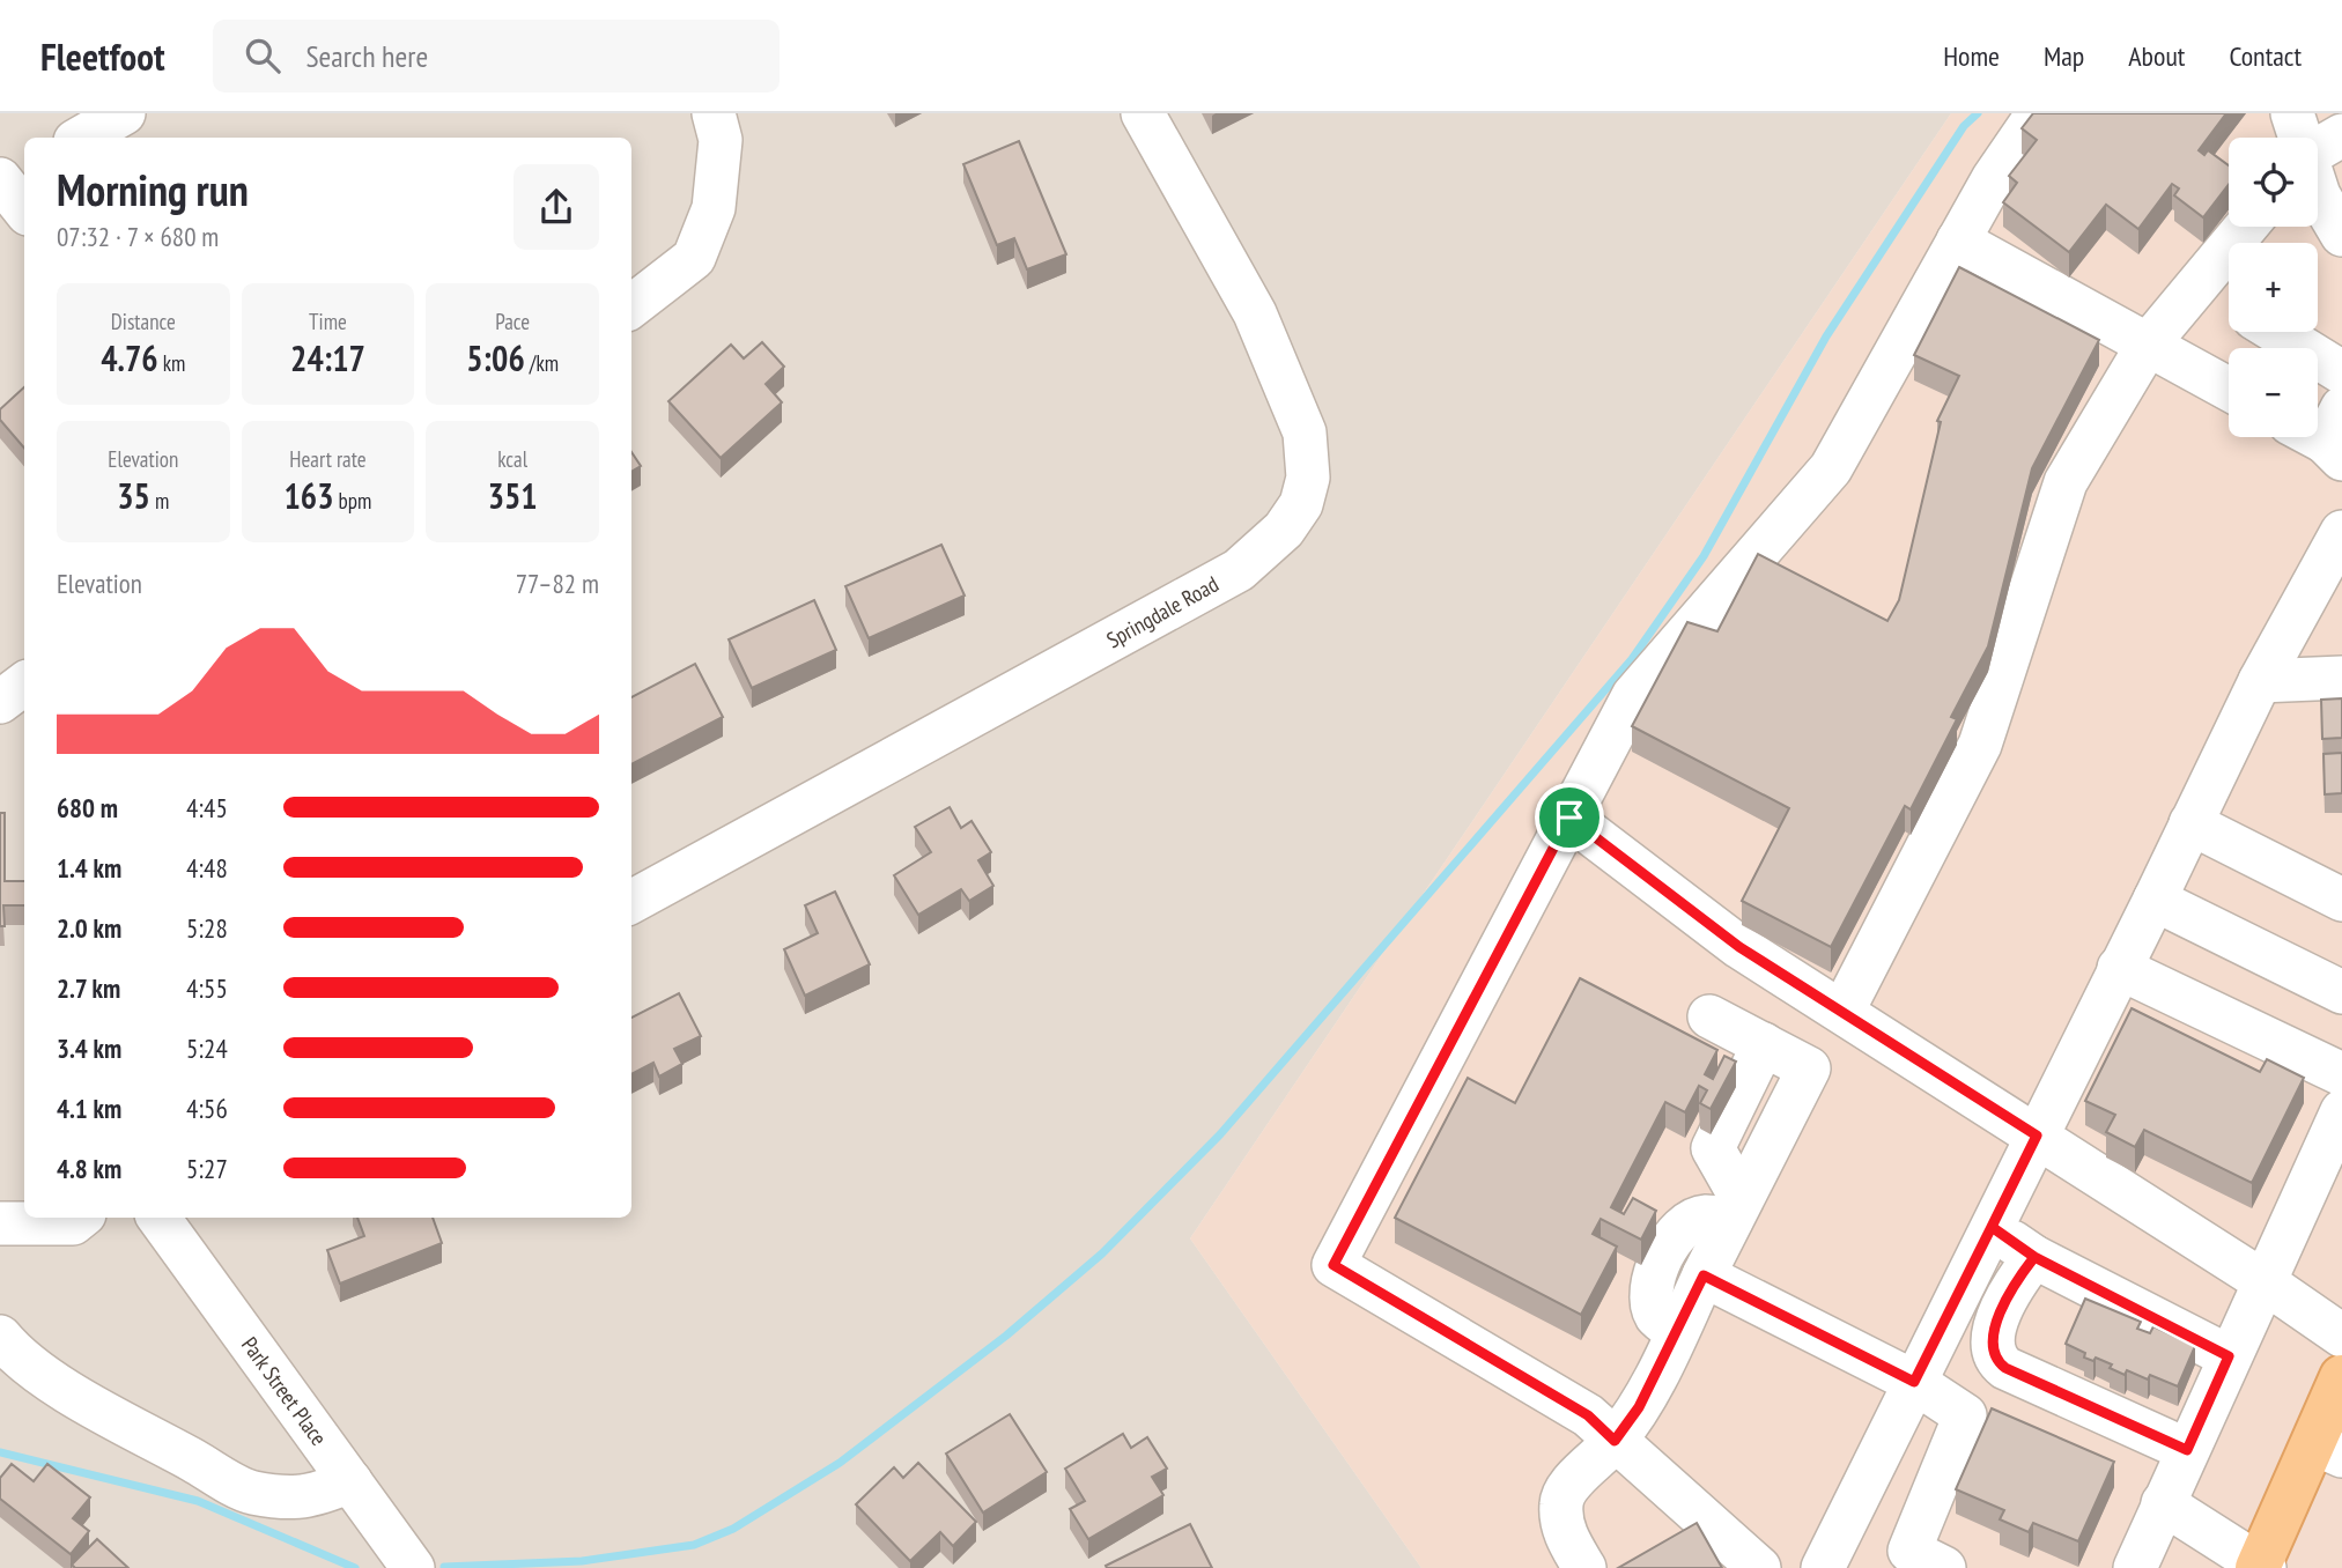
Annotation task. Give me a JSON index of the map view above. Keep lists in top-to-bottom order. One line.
{"streets":{"street":["Springdale Road","Park Street Place"]},"page":{"header":"Fleetfoot","search":"Search here","nav":["Home","Map","About","Contact"],"map_buttons":["+","−"],"heading":["Morning run","07:32 · 7 × 680 m"],"stats":[["Distance","4.76 km"],["Time","24:17"],["Pace","5:06 /km"],["Elevation","35 m"],["Heart rate","163 bpm"],["kcal","351"]],"chart":["Elevation","77–82 m"],"list":[{"name":"680 m","note":"4:45"},{"name":"1.4 km","note":"4:48"},{"name":"2.0 km","note":"5:28"},{"name":"2.7 km","note":"4:55"},{"name":"3.4 km","note":"5:24"},{"name":"4.1 km","note":"4:56"},{"name":"4.8 km","note":"5:27"}]}}
